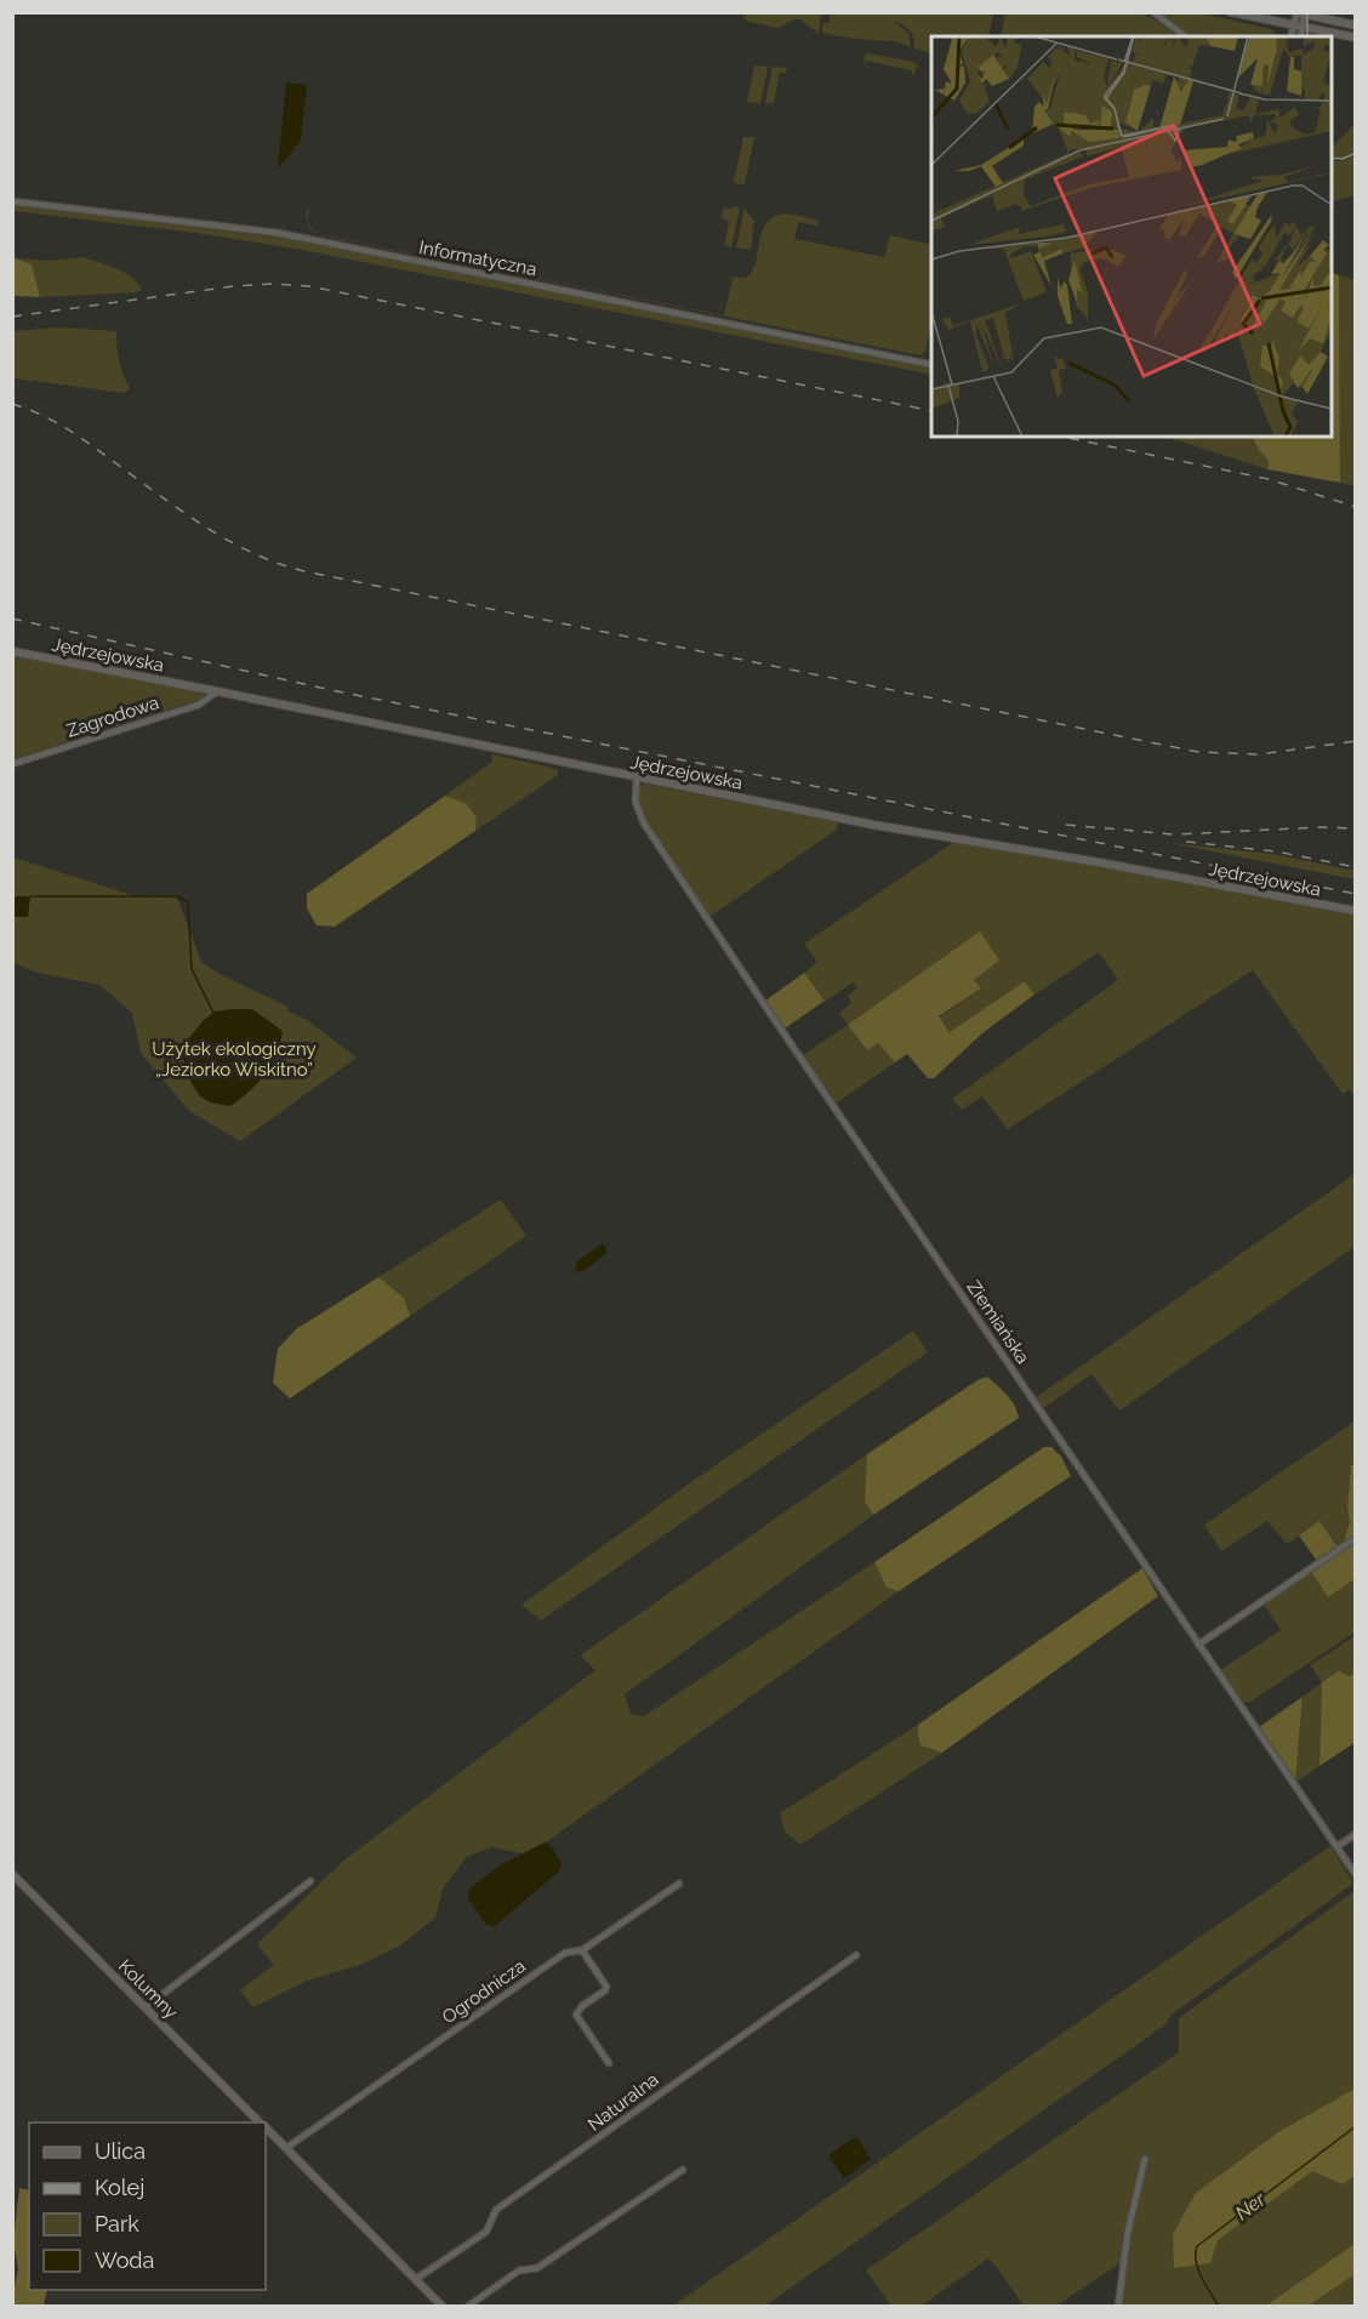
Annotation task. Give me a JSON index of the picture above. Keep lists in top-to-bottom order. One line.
{"streets":{"street":["Informatyczna","Jędrzejowska","Zagrodowa","Ziemiańska","Kolumny","Ogrodnicza","Naturalna"]},"crossings":[["Jędrzejowska","Zagrodowa"],["Jędrzejowska","Ziemiańska"],["Kolumny","Ogrodnicza"],["Kolumny","Naturalna"]],"water":["Ner"],"parks":["Użytek ekologiczny „Jeziorko Wiskitno”"],"legend":["Ulica","Kolej","Park","Woda"]}
